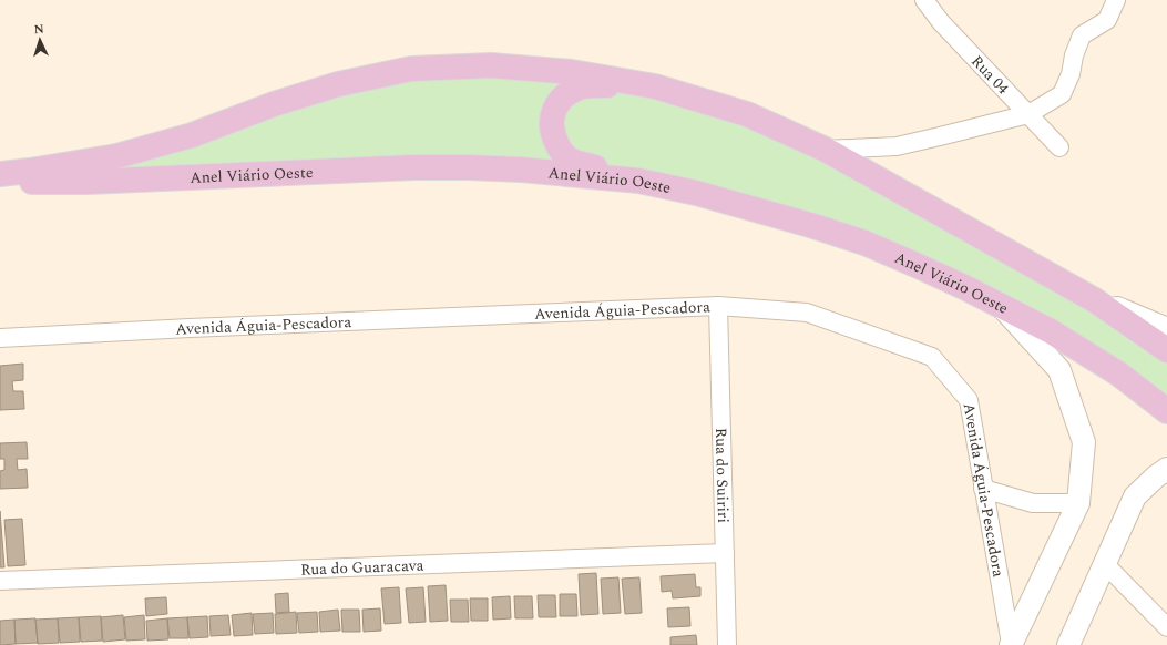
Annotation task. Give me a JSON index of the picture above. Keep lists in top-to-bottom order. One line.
{"streets":{"main road":["Anel Viário Oeste"],"street":["Rua 04","Avenida Águia-Pescadora","Rua do Suiriri","Rua do Guaracava"]},"crossings":[["Avenida Águia-Pescadora","Rua do Suiriri"],["Rua do Suiriri","Rua do Guaracava"]],"north":"top"}
